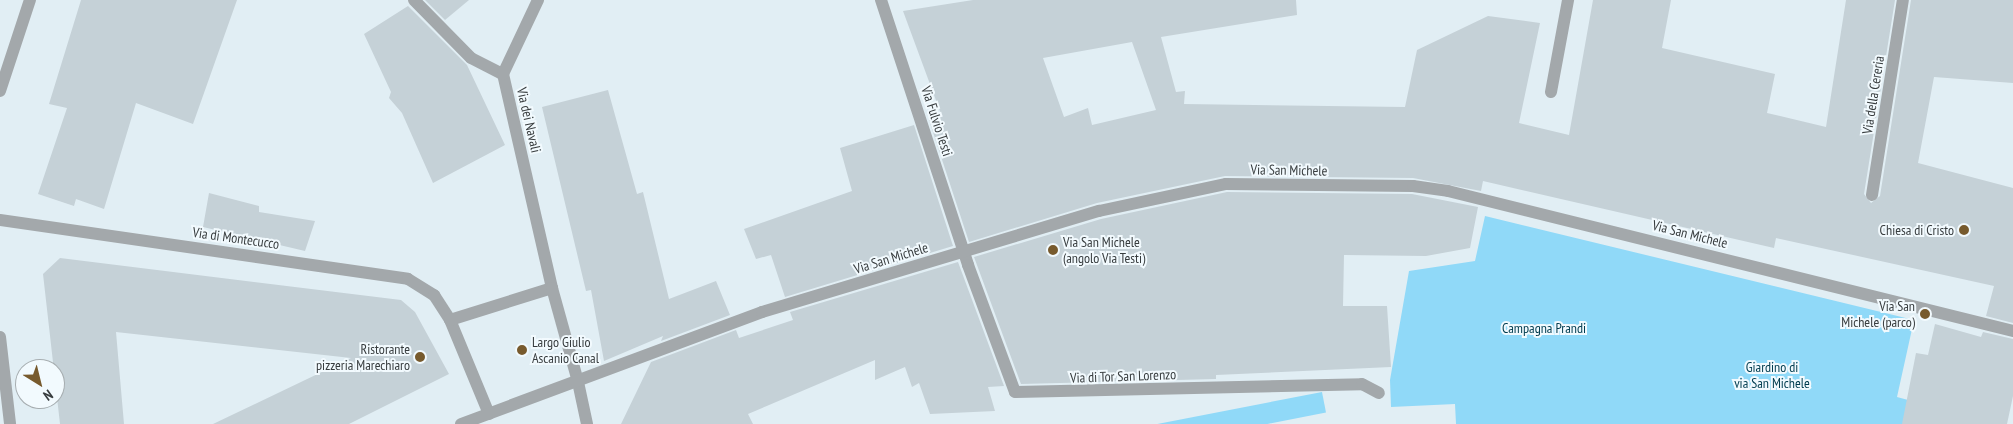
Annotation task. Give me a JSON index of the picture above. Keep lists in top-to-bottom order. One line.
{"streets":{"street":["Via della Cereria","Via dei Navali","Via Fulvio Testi","Via San Michele","Via di Montecucco","Via di Tor San Lorenzo"]},"crossings":[["Via Fulvio Testi","Via San Michele"],["Via Fulvio Testi","Via di Tor San Lorenzo"],["Via San Michele","Via di Tor San Lorenzo"]],"parks":["Campagna Prandi","Giardino di via San Michele"],"places":["Chiesa di Cristo","Via San Michele (angolo Via Testi)","Via San Michele (parco)","Largo Giulio Ascanio Canal","Ristorante pizzeria Marechiaro"],"north":"bottom right"}
